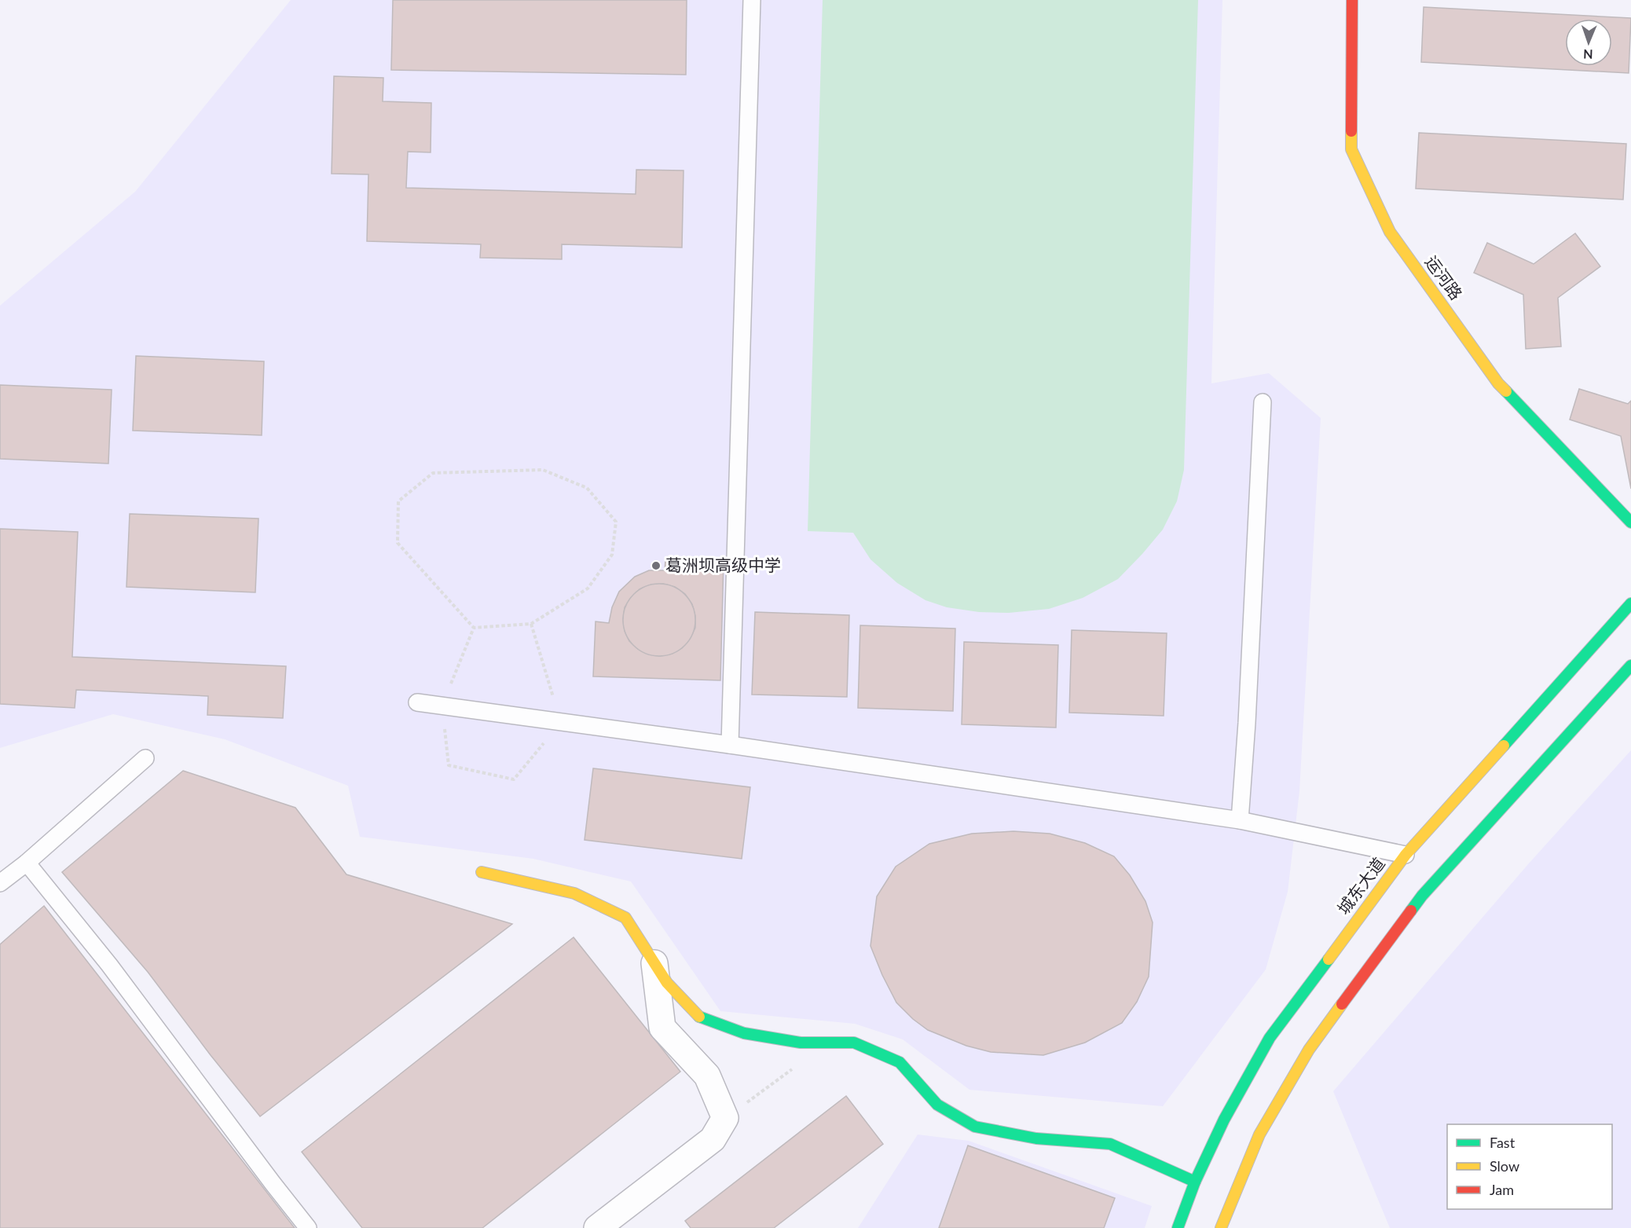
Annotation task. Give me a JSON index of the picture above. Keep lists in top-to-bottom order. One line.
{"streets":{"main road":["运河路","城东大道"]},"places":["葛洲坝高级中学"],"legend":["Fast","Slow","Jam"],"north":"bottom"}
